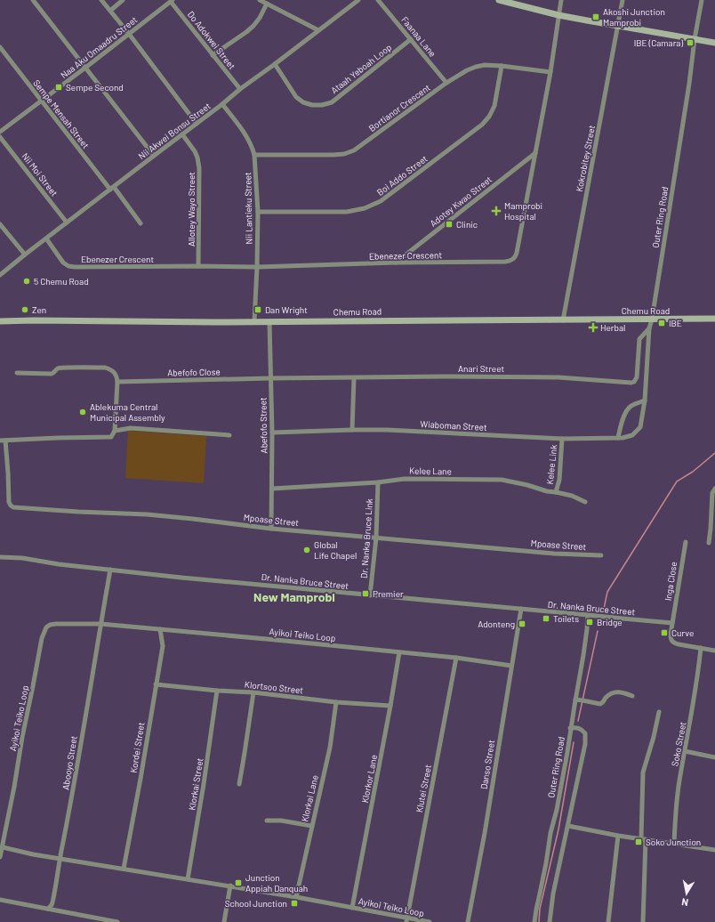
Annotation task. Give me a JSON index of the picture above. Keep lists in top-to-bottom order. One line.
{"streets":{"street":["Faanaa Lane","Do Adokwei Street","Naa Aku Omaadru Street","Ataah Yeboah Loop","Bortianor Crescent","Sempe Mensah Street","Nii Akwei Bonsu Street","Kokrobitey Street","Nii Moi Street","Boi Addo Street","Adotey Kwao Street","Nii Lantieku Street","Allotey Wayo Street","Outer Ring Road","Ebenezer Crescent","Chemu Road","Anari Street","Abefofo Close","Abefofo Street","Wiaboman Street","Kelee Link","Kelee Lane","Mpoase Street","Dr. Nanka Bruce Link","Dr. Nanka Bruce Street","Inga Close","Ayikoi Teiko Loop","Klortsoo Street","Soko Street","Kordei Street","Abooyo Street","Danso Street","Klorkor Lane","Klorkai Street","Klutei Street","Klorkai Lane"]},"crossings":[["Faanaa Lane","Ataah Yeboah Loop"],["Faanaa Lane","Bortianor Crescent"],["Do Adokwei Street","Naa Aku Omaadru Street"],["Do Adokwei Street","Nii Akwei Bonsu Street"],["Naa Aku Omaadru Street","Sempe Mensah Street"],["Ataah Yeboah Loop","Nii Akwei Bonsu Street"],["Bortianor Crescent","Boi Addo Street"],["Bortianor Crescent","Nii Lantieku Street"],["Bortianor Crescent","Ebenezer Crescent"],["Sempe Mensah Street","Nii Akwei Bonsu Street"],["Nii Akwei Bonsu Street","Nii Moi Street"],["Nii Akwei Bonsu Street","Nii Lantieku Street"],["Nii Akwei Bonsu Street","Allotey Wayo Street"],["Nii Akwei Bonsu Street","Ebenezer Crescent"],["Kokrobitey Street","Chemu Road"],["Boi Addo Street","Nii Lantieku Street"],["Adotey Kwao Street","Ebenezer Crescent"],["Nii Lantieku Street","Ebenezer Crescent"],["Nii Lantieku Street","Chemu Road"],["Allotey Wayo Street","Ebenezer Crescent"],["Outer Ring Road","Chemu Road"],["Outer Ring Road","Anari Street"],["Outer Ring Road","Wiaboman Street"],["Outer Ring Road","Dr. Nanka Bruce Street"],["Chemu Road","Abefofo Street"],["Anari Street","Abefofo Close"],["Anari Street","Abefofo Street"],["Abefofo Close","Abefofo Street"],["Abefofo Street","Wiaboman Street"],["Abefofo Street","Kelee Lane"],["Abefofo Street","Mpoase Street"],["Wiaboman Street","Kelee Link"],["Kelee Link","Kelee Lane"],["Kelee Lane","Dr. Nanka Bruce Link"],["Mpoase Street","Dr. Nanka Bruce Link"],["Dr. Nanka Bruce Link","Dr. Nanka Bruce Street"],["Dr. Nanka Bruce Street","Inga Close"],["Dr. Nanka Bruce Street","Abooyo Street"],["Dr. Nanka Bruce Street","Danso Street"],["Inga Close","Soko Street"],["Ayikoi Teiko Loop","Kordei Street"],["Ayikoi Teiko Loop","Abooyo Street"],["Ayikoi Teiko Loop","Danso Street"],["Ayikoi Teiko Loop","Klorkor Lane"],["Ayikoi Teiko Loop","Klorkai Street"],["Ayikoi Teiko Loop","Klutei Street"],["Ayikoi Teiko Loop","Klorkai Lane"],["Klortsoo Street","Kordei Street"],["Klortsoo Street","Klorkor Lane"],["Klortsoo Street","Klorkai Street"],["Klortsoo Street","Klorkai Lane"]],"districts":["New Mamprobi"],"places":{"transit":["Akoshi Junction Mamprobi","IBE (Camara)","Sempe Second","Clinic","Dan Wright","IBE","Premier","Toilets","Bridge","Adonteng","Curve","Soko Junction","Junction Appiah Danquah","School Junction"],"health":["Mamprobi Hospital","Herbal"],"other":["5 Chemu Road","Zen","Ablekuma Central Municipal Assembly","Global Life Chapel"]},"north":"bottom"}
